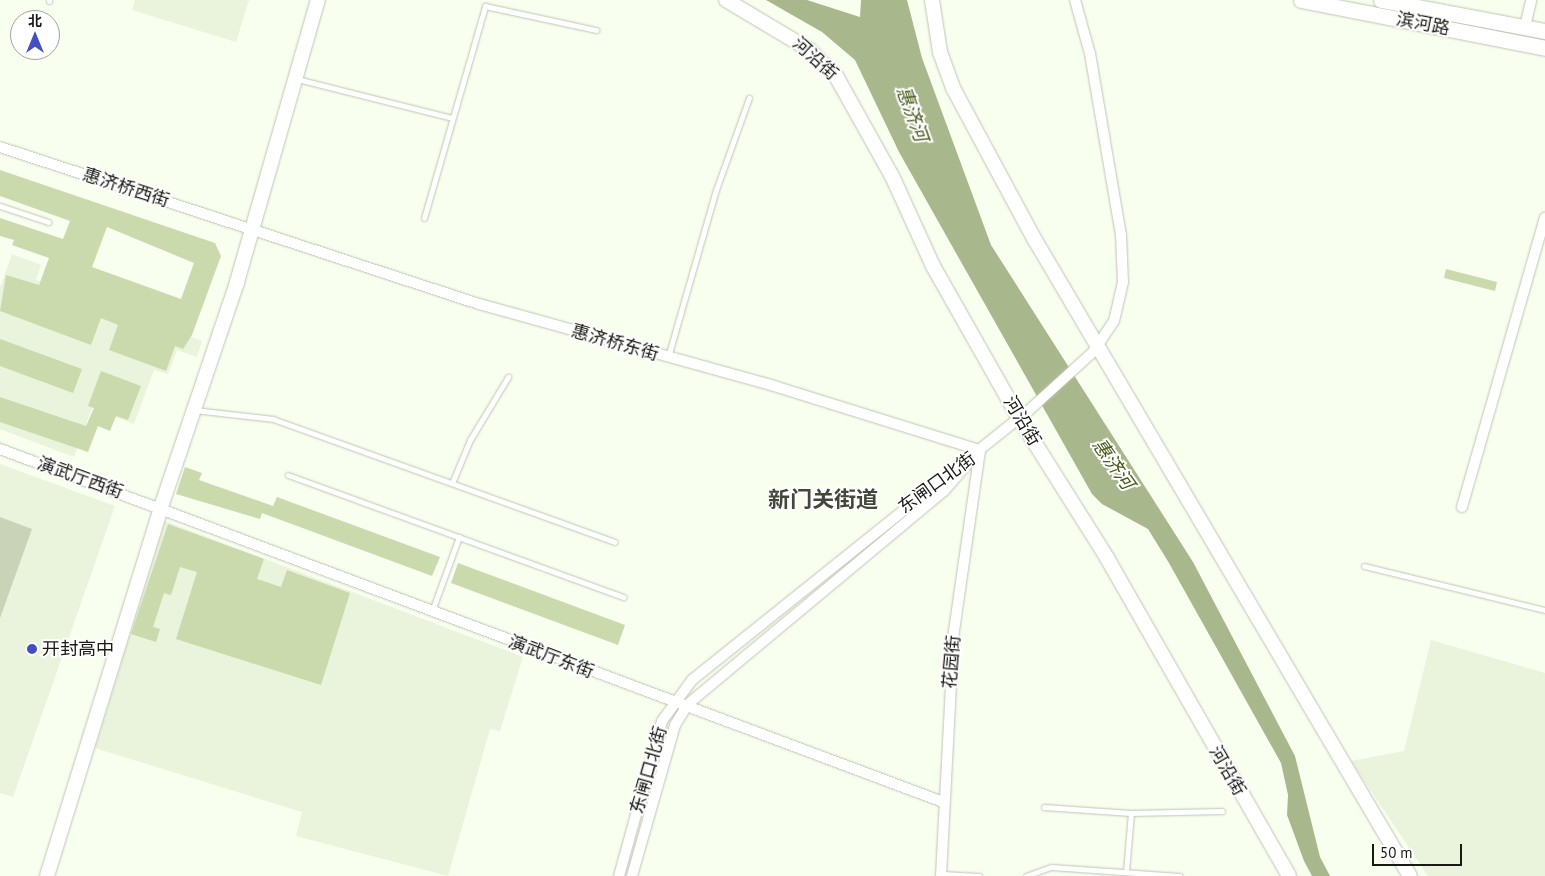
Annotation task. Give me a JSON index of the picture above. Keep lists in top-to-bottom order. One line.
{"streets":{"main road":["滨河路"],"street":["河沿街","惠济桥西街","惠济桥东街","演武厅西街","东闸口北街","演武厅东街","花园街"]},"crossings":[["惠济桥西街","惠济桥东街"],["惠济桥东街","东闸口北街"],["惠济桥东街","花园街"],["演武厅西街","演武厅东街"],["东闸口北街","演武厅东街"],["东闸口北街","花园街"],["演武厅东街","花园街"]],"districts":["新门关街道"],"water":["惠济河"],"places":["开封高中"],"scale_bar":"50 m","north":"top"}
